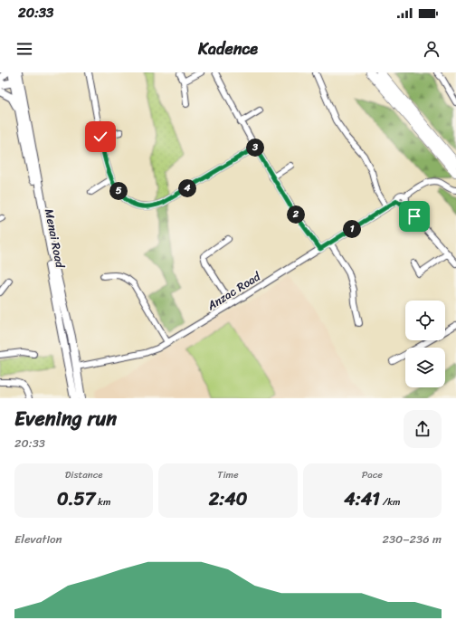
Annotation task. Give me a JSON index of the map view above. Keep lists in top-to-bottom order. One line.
{"streets":{"main road":["Menai Road","Anzac Road"]},"crossings":[["Menai Road","Anzac Road"]],"page":{"status":"20:33","header":"Kadence","pins":["3","4","5","2","1"],"heading":["Evening run","20:33"],"stats":[["Distance","0.57 km"],["Time","2:40"],["Pace","4:41 /km"]],"chart":["Elevation","230–236 m"]}}
